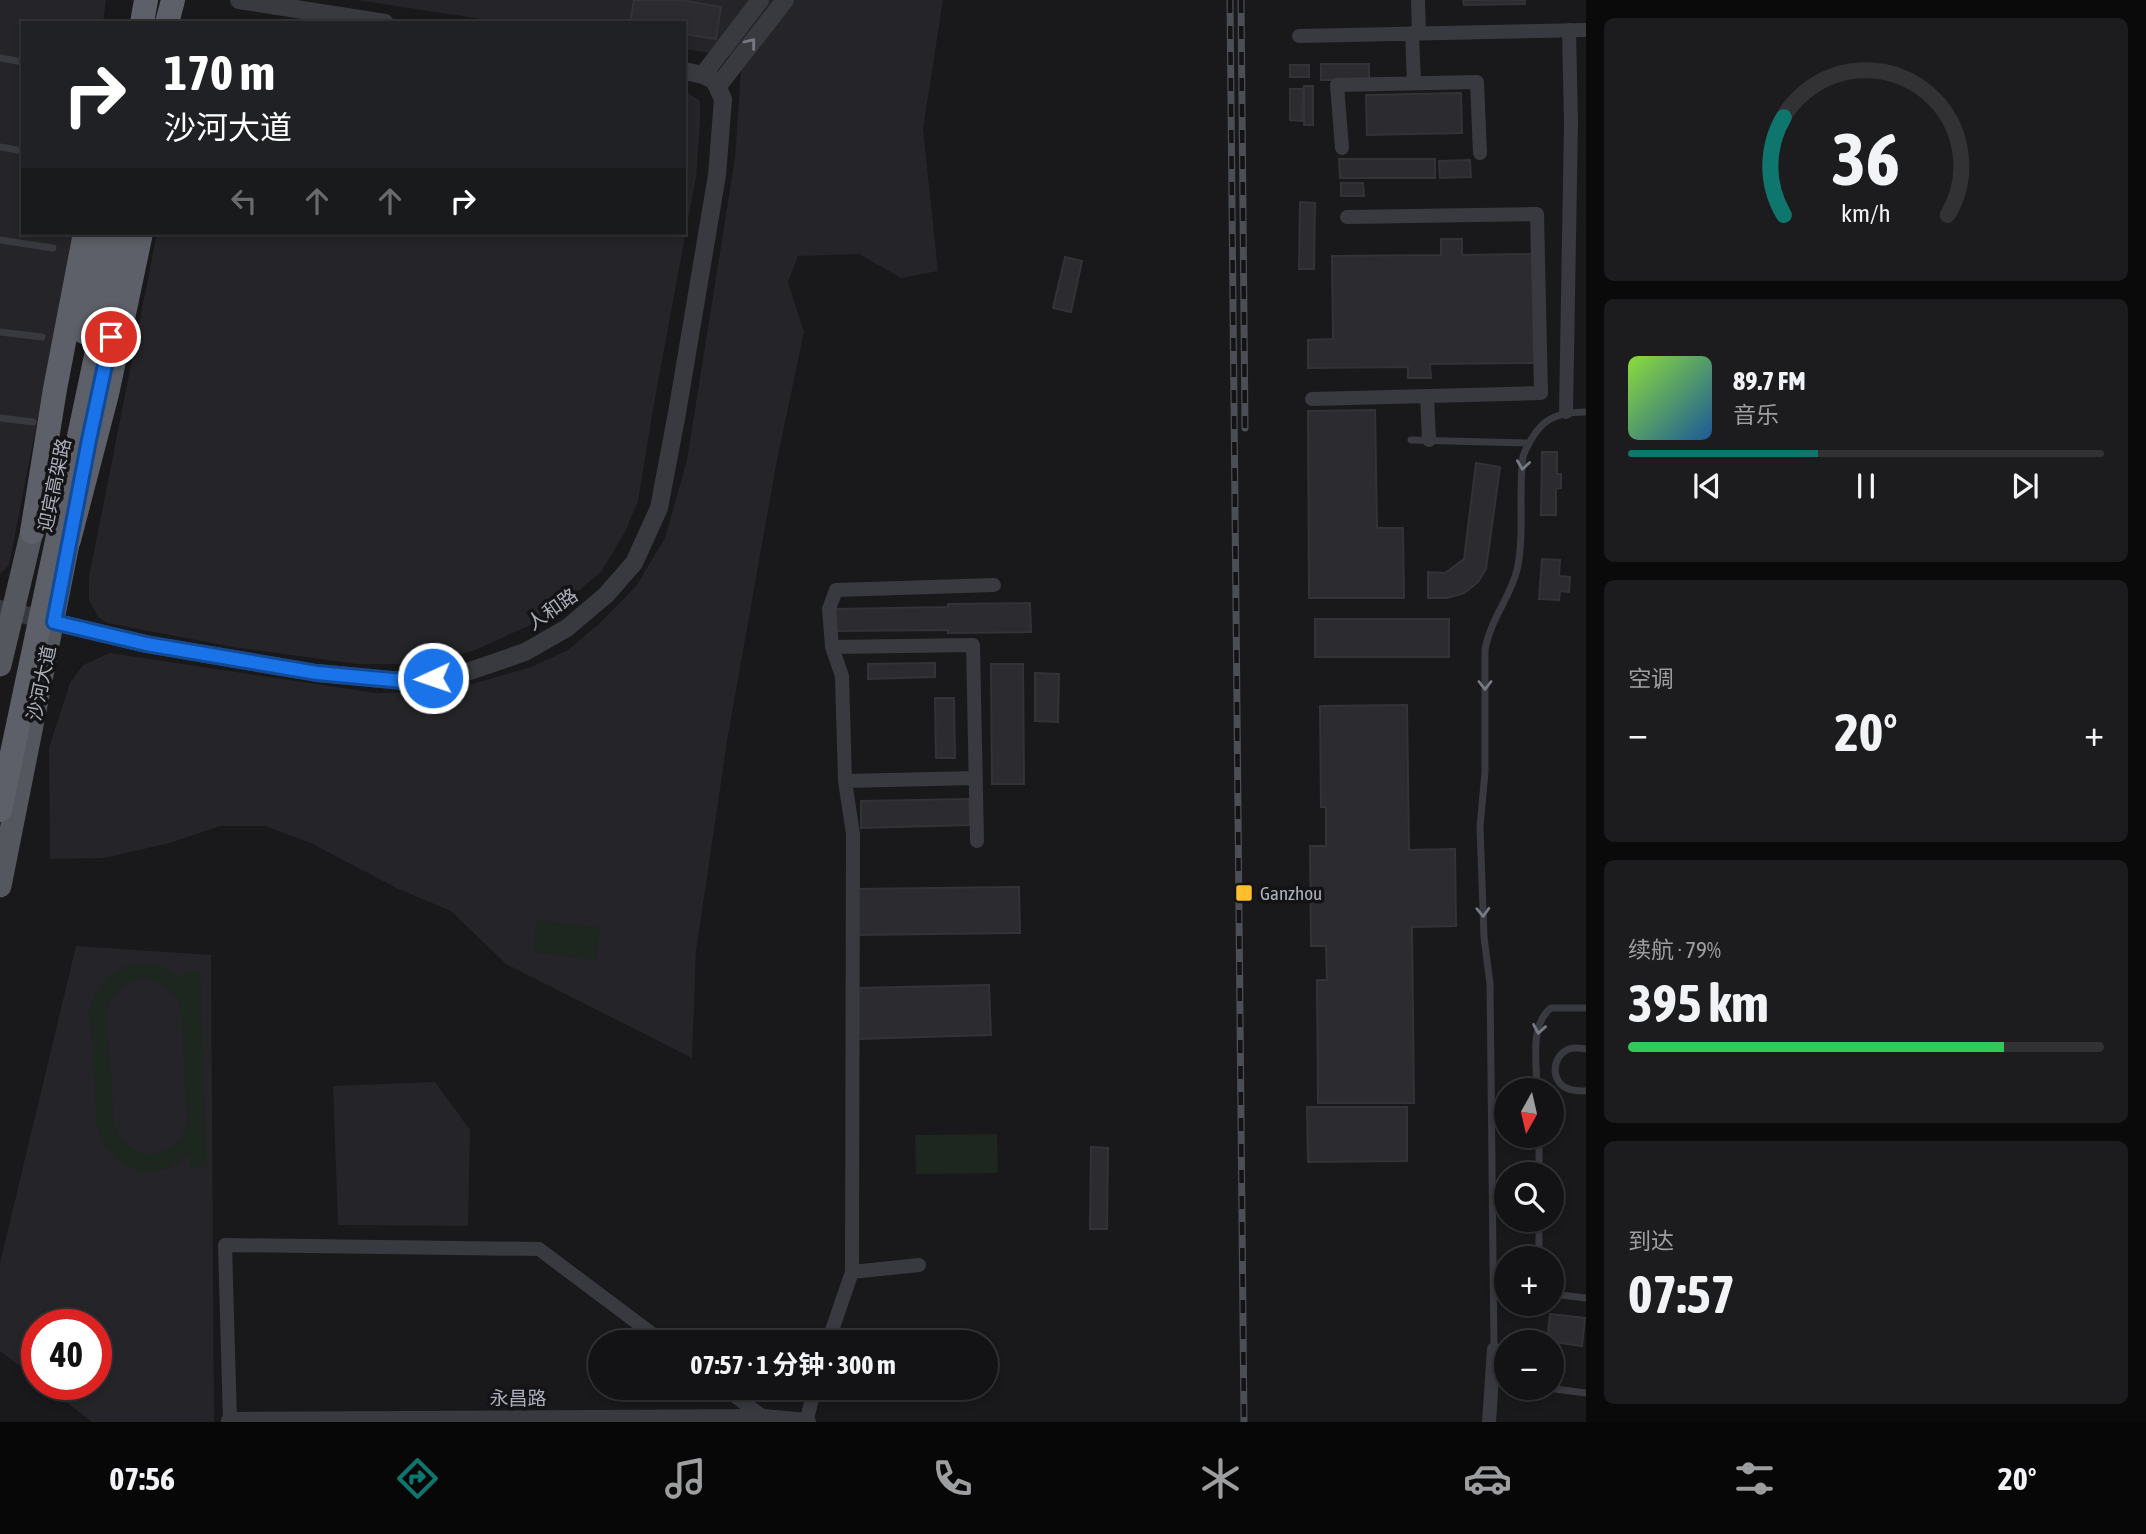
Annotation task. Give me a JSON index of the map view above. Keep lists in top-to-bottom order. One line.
{"streets":{"highway":["迎宾高架路"],"main road":["沙河大道"],"street":["人和路","永昌路"]},"crossings":[["人和路","沙河大道"]],"places":{"transit":["Ganzhou"]},"north":"bottom","page":{"turn":["170 m","沙河大道"],"song":["89.7 FM","音乐"],"tile":["空调",["续航 · 79%","395 km"],["到达","07:57"]],"heat":["−","20°","+"],"map_buttons":["+","−"],"limit":"40","trip":"07:57 · 1 分钟 · 300 m","tabs":["07:56","20°"],"gauge":["36","km/h"]}}
